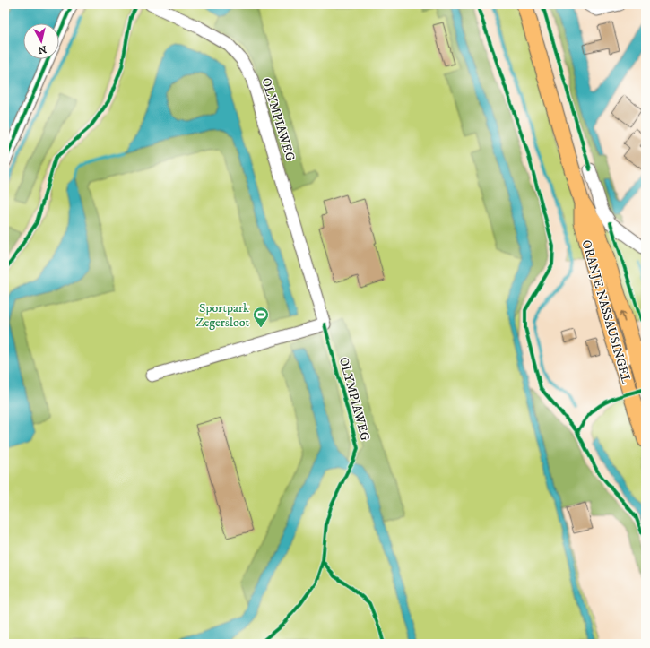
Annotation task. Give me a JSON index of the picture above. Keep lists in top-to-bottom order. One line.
{"streets":{"main road":["ORANJE NASSAUSINGEL"],"street":["OLYMPIAWEG"]},"places":{"sports":["Sportpark Zegersloot"]},"north":"bottom"}
